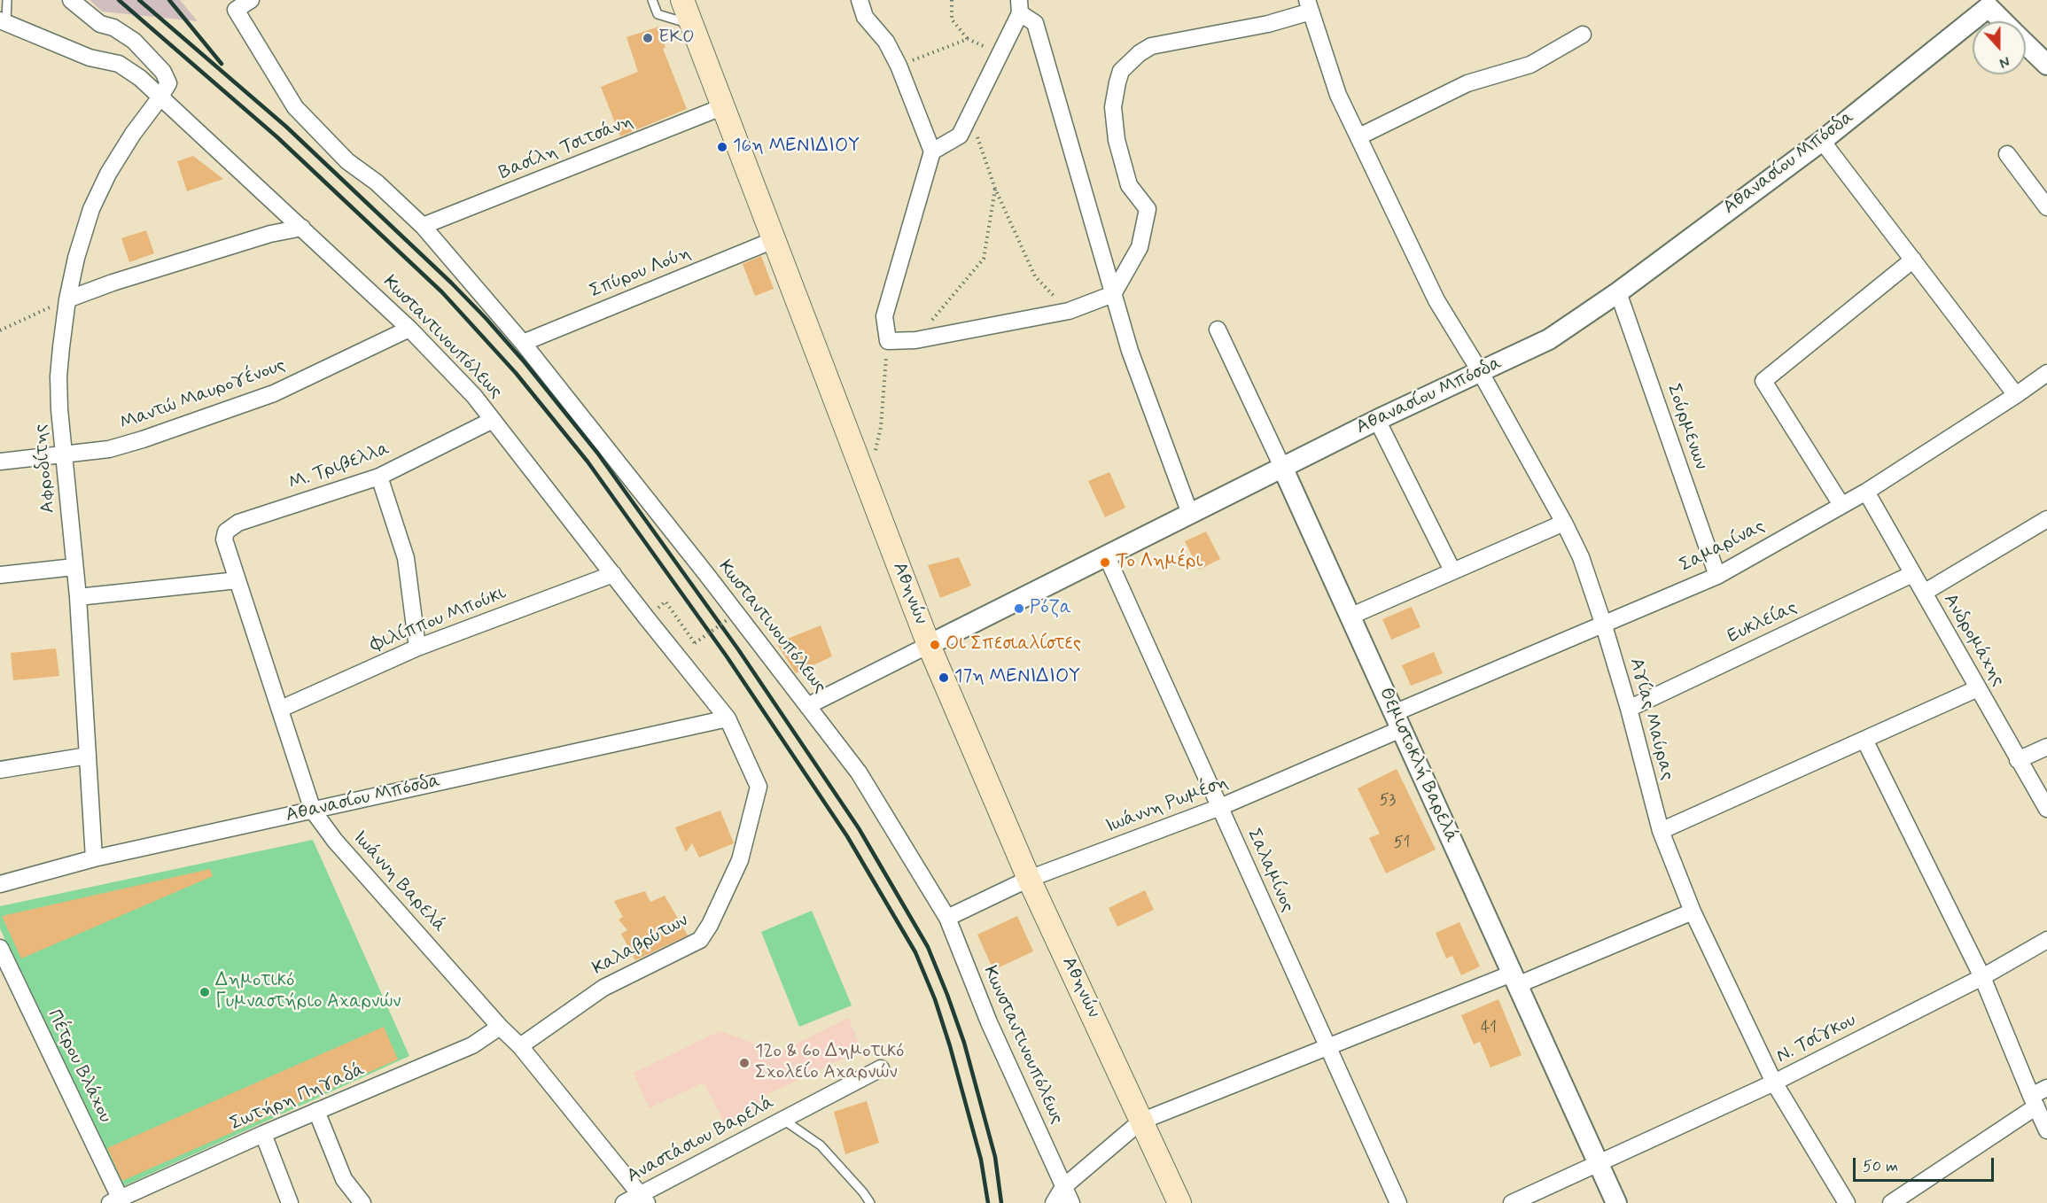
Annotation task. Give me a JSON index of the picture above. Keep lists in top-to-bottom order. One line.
{"streets":{"main road":["Αθηνών"],"street":["Βασίλη Τσιτσάνη","Αθανασίου Μπόσδα","Σπύρου Λούη","Κωσταντινουπόλεως","Μαντώ Μαυρογένους","Σούρμενων","Μ. Τριβελλα","Αφροδίτης","Σαμαρίνας","Φιλίππου Μπούκι","Ευκλείας","Ανδρομάχης","Αγίας Μαύρας","Θεμιστοκλή Βαρελά","Ιωάννη Ρωμέση","Σαλαμίνος","Ιωάννη Βαρελά","Καλαβρύτων","Ν. Τσίγκου","Κωνσταντινουπόλεως","Πέτρου Βλάχου","Σωτήρη Πηγαδά","Αναστάσιου Βαρελά"]},"crossings":[["Βασίλη Τσιτσάνη","Κωσταντινουπόλεως"],["Βασίλη Τσιτσάνη","Αθηνών"],["Αθανασίου Μπόσδα","Κωσταντινουπόλεως"],["Αθανασίου Μπόσδα","Σούρμενων"],["Αθανασίου Μπόσδα","Αφροδίτης"],["Αθανασίου Μπόσδα","Αθηνών"],["Αθανασίου Μπόσδα","Αγίας Μαύρας"],["Αθανασίου Μπόσδα","Θεμιστοκλή Βαρελά"],["Αθανασίου Μπόσδα","Σαλαμίνος"],["Αθανασίου Μπόσδα","Ιωάννη Βαρελά"],["Σπύρου Λούη","Κωσταντινουπόλεως"],["Σπύρου Λούη","Αθηνών"],["Κωσταντινουπόλεως","Μαντώ Μαυρογένους"],["Κωσταντινουπόλεως","Μ. Τριβελλα"],["Κωσταντινουπόλεως","Αφροδίτης"],["Κωσταντινουπόλεως","Φιλίππου Μπούκι"],["Κωσταντινουπόλεως","Ιωάννη Ρωμέση"],["Κωσταντινουπόλεως","Καλαβρύτων"],["Κωσταντινουπόλεως","Κωνσταντινουπόλεως"],["Μαντώ Μαυρογένους","Αφροδίτης"],["Σούρμενων","Σαμαρίνας"],["Μ. Τριβελλα","Ιωάννη Βαρελά"],["Σαμαρίνας","Ανδρομάχης"],["Σαμαρίνας","Αγίας Μαύρας"],["Σαμαρίνας","Θεμιστοκλή Βαρελά"],["Σαμαρίνας","Ιωάννη Ρωμέση"],["Αθηνών","Ιωάννη Ρωμέση"],["Φιλίππου Μπούκι","Ιωάννη Βαρελά"],["Ευκλείας","Ανδρομάχης"],["Ευκλείας","Αγίας Μαύρας"],["Αγίας Μαύρας","Ν. Τσίγκου"],["Θεμιστοκλή Βαρελά","Ιωάννη Ρωμέση"],["Θεμιστοκλή Βαρελά","Ν. Τσίγκου"],["Ιωάννη Ρωμέση","Σαλαμίνος"],["Ιωάννη Ρωμέση","Κωνσταντινουπόλεως"],["Ιωάννη Βαρελά","Καλαβρύτων"],["Ιωάννη Βαρελά","Σωτήρη Πηγαδά"],["Ιωάννη Βαρελά","Αναστάσιου Βαρελά"],["Πέτρου Βλάχου","Σωτήρη Πηγαδά"]],"places":["EKO","16η ΜΕΝΙΔΙΟΥ","Το Λημέρι","Ρόζα","Οι Σπεσιαλίστες","17η ΜΕΝΙΔΙΟΥ","Δημοτικό Γυμναστήριο Αχαρνών","12ο & 6ο Δημοτικό Σχολείο Αχαρνών"],"house_numbers":["53","51","41"],"scale_bar":"50 m","north":"bottom"}
